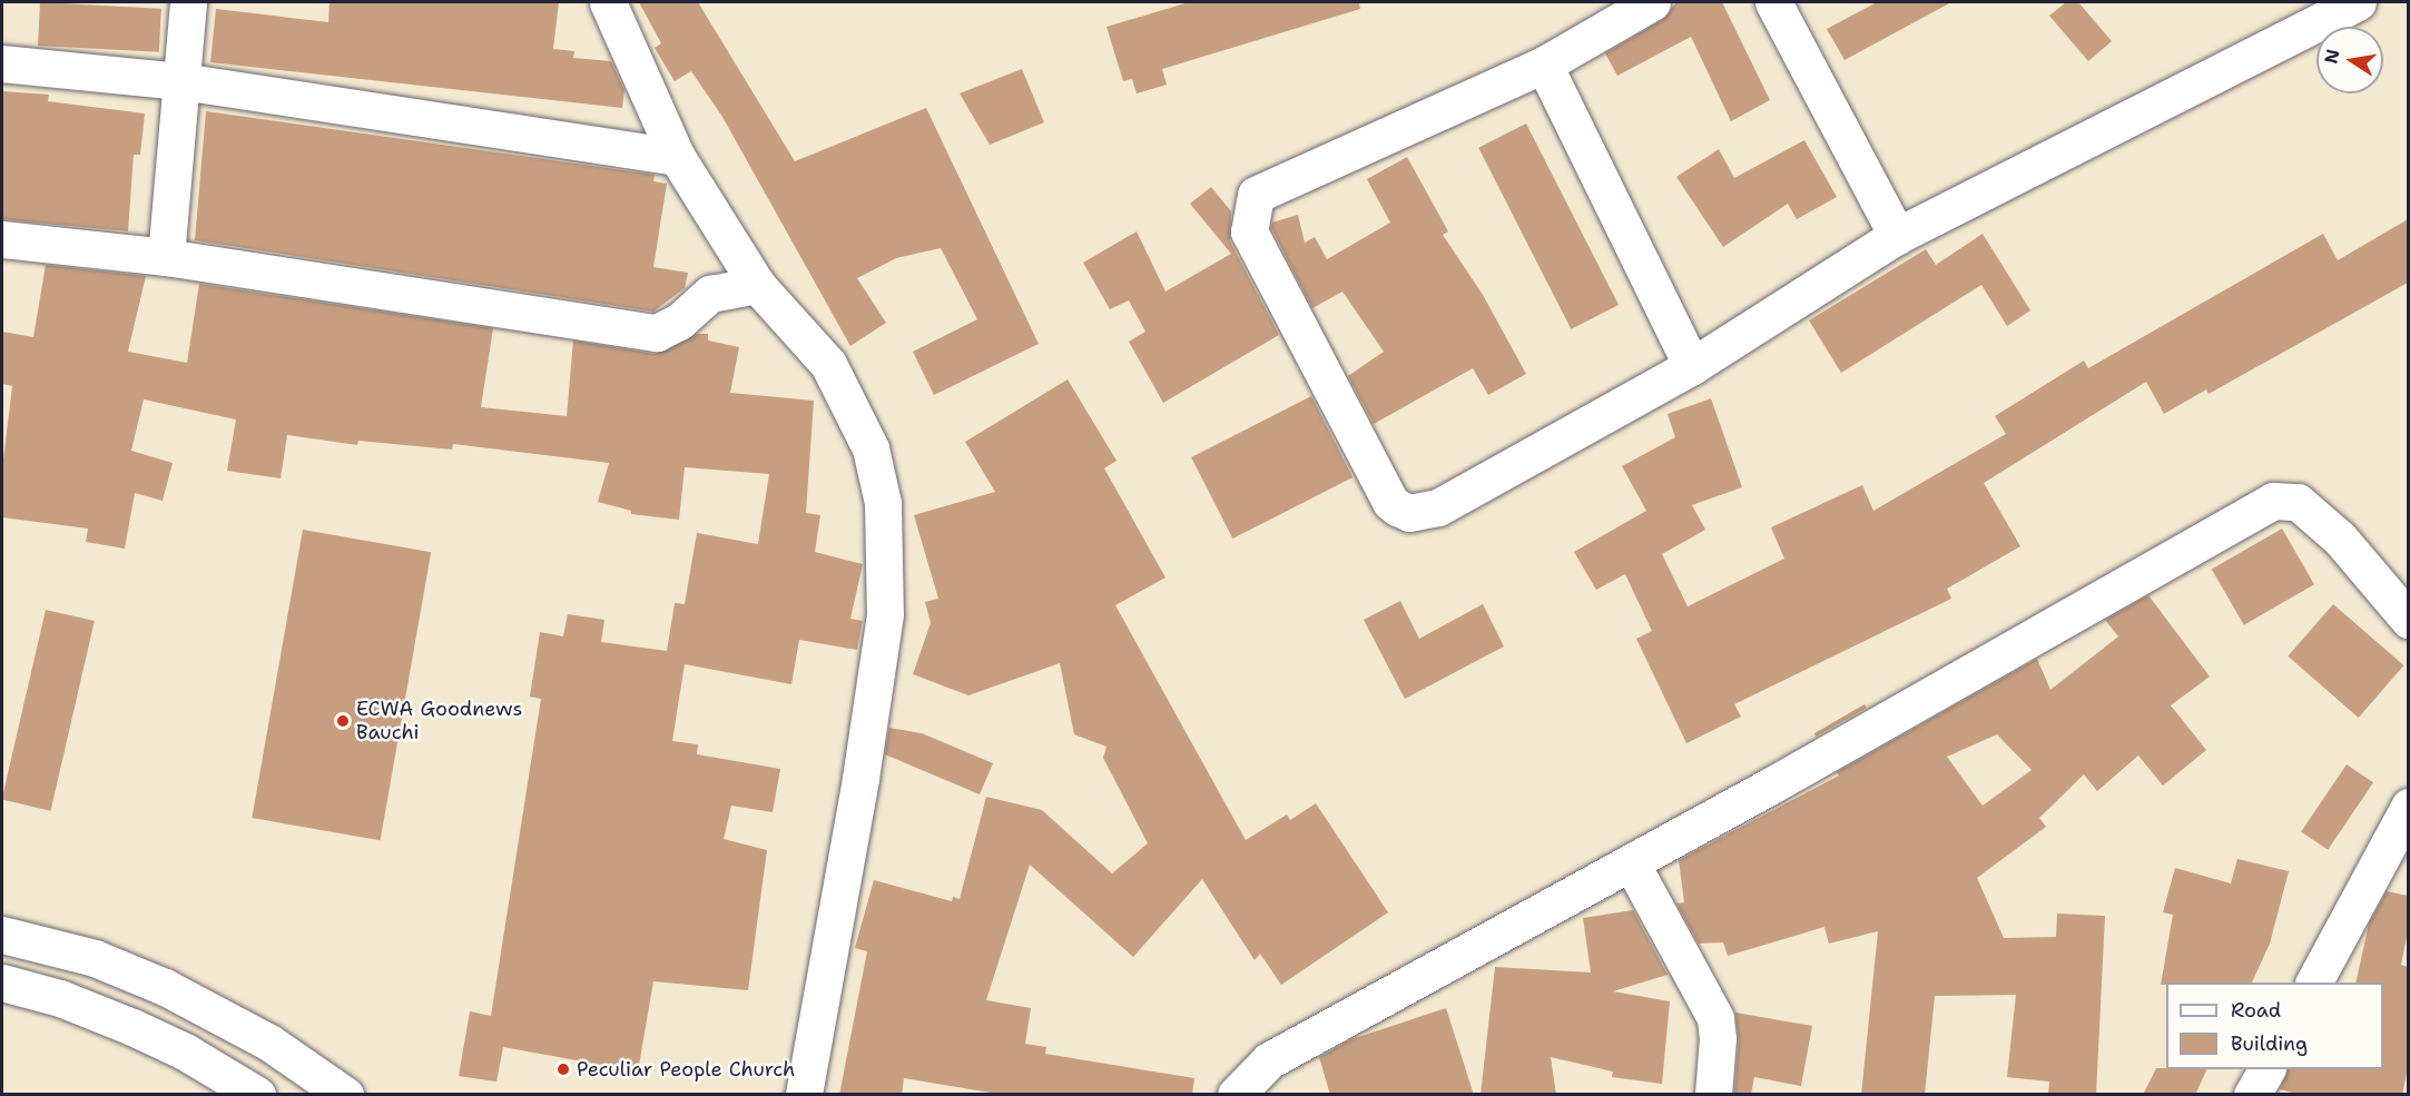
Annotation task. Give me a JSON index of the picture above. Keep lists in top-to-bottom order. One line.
{"places":["ECWA Goodnews Bauchi","Peculiar People Church"],"legend":["Road","Building"],"north":"left"}
